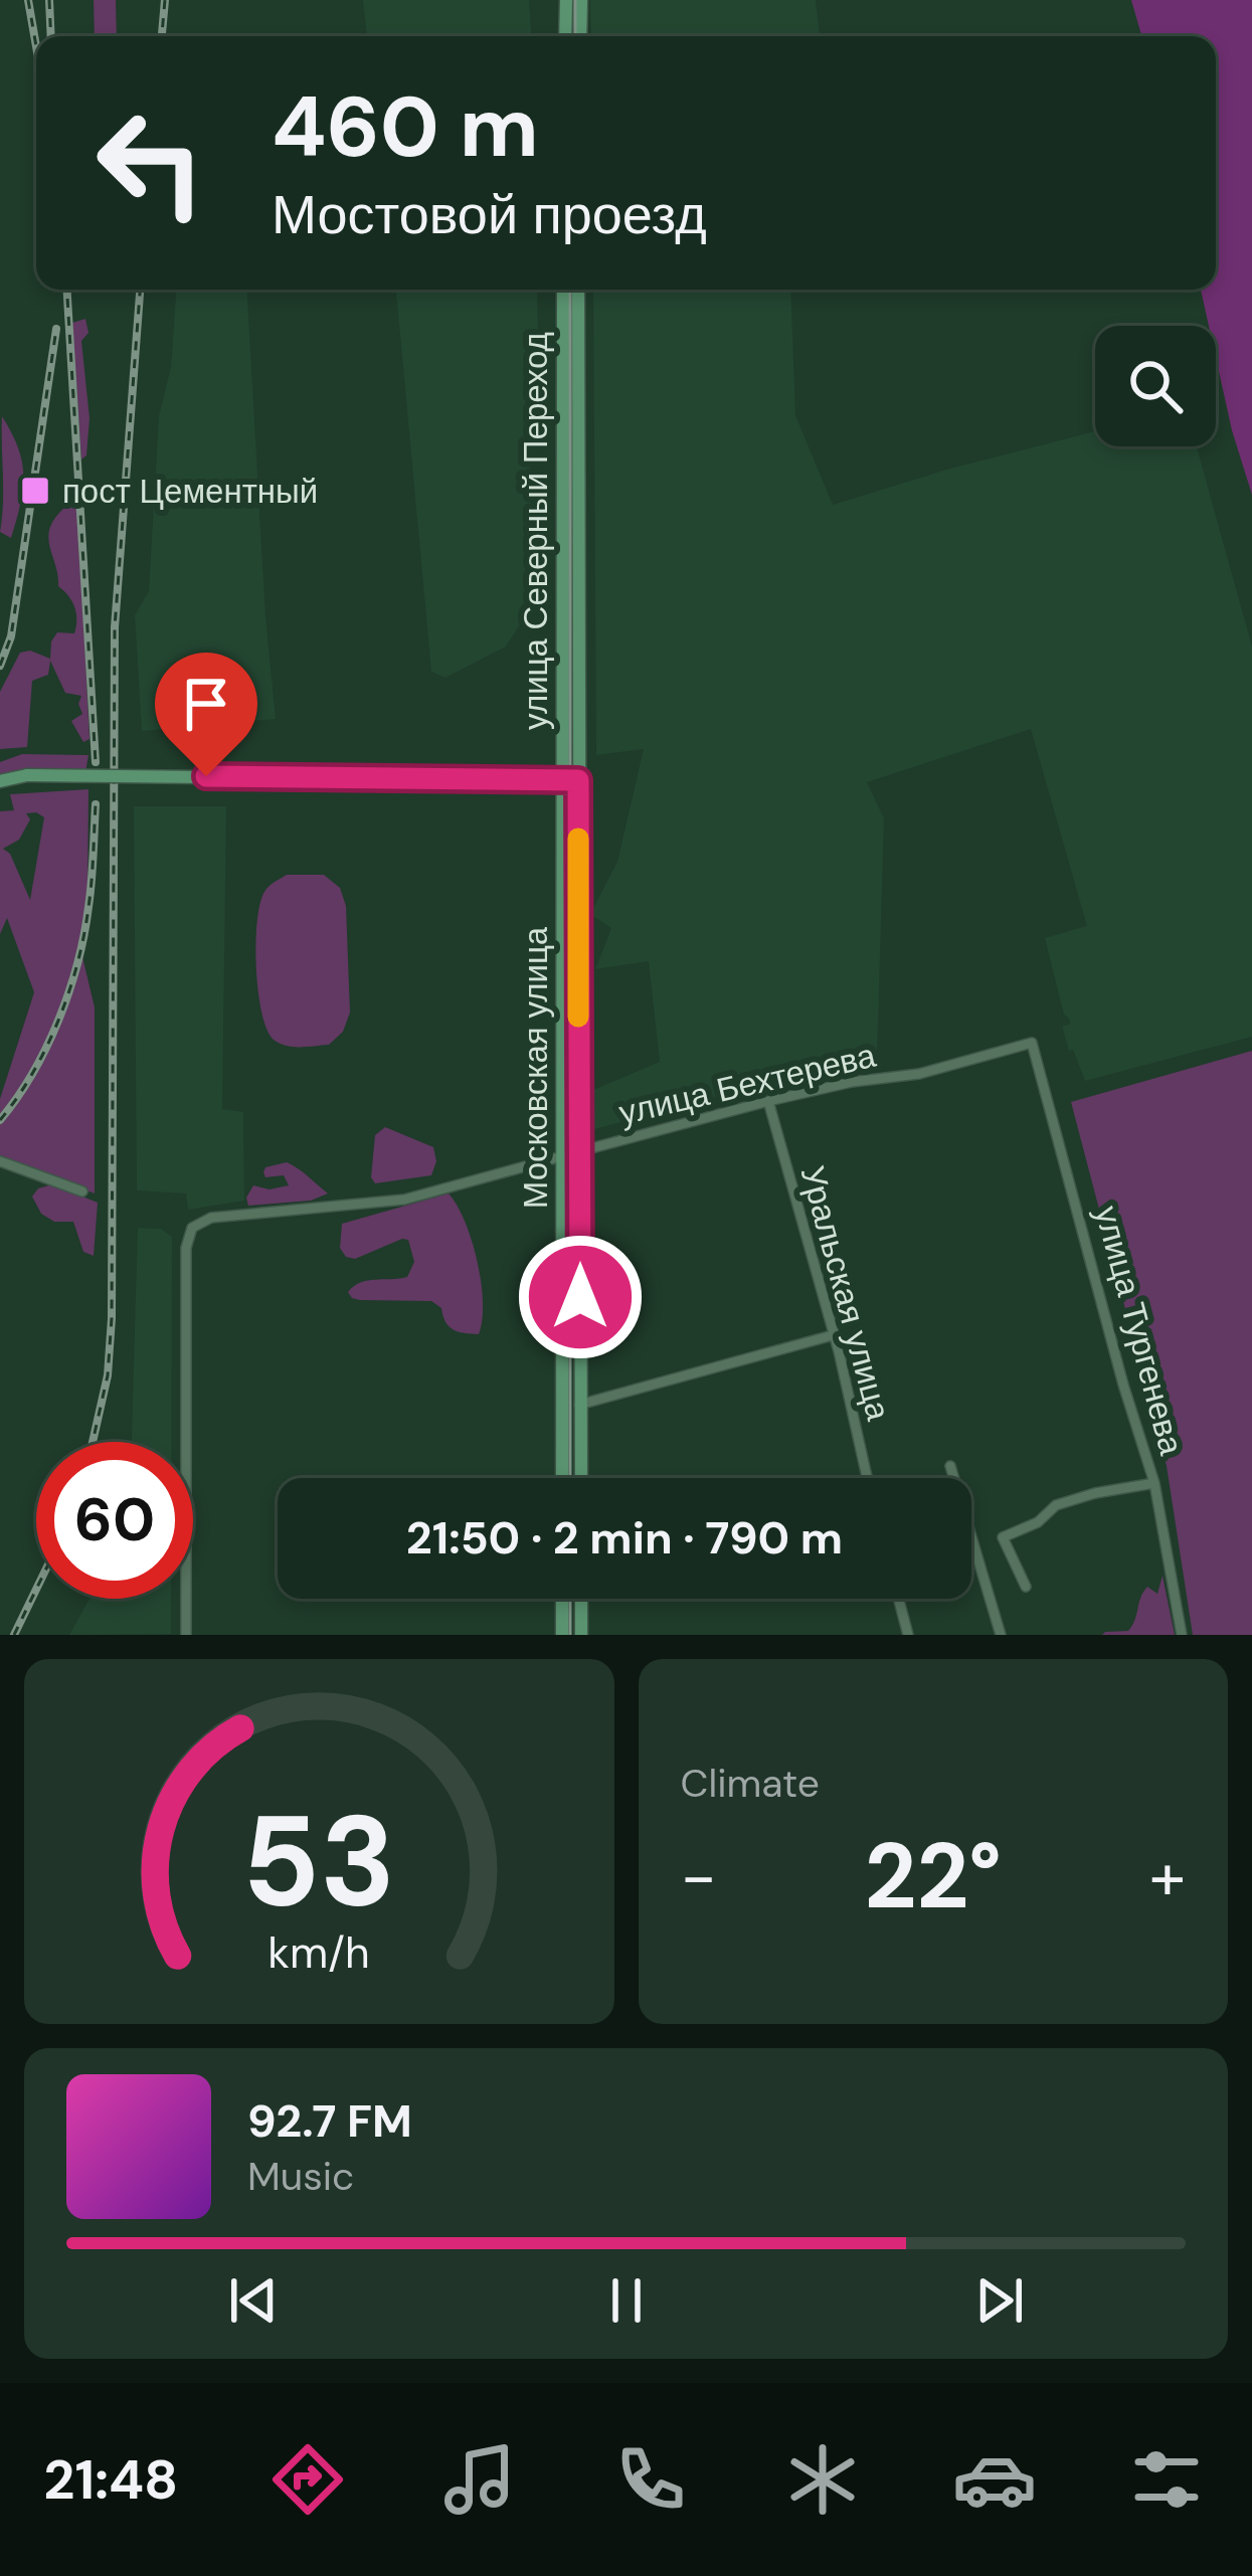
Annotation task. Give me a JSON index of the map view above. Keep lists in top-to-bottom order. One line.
{"streets":{"main road":["улица Северный Переход","Московская улица","улица Бехтерева"],"street":["Уральская улица","улица Тургенева"]},"crossings":[["улица Северный Переход","Московская улица"],["Московская улица","улица Бехтерева"],["улица Бехтерева","Уральская улица"],["улица Бехтерева","улица Тургенева"]],"places":{"transit":["пост Цементный"]},"page":{"turn":["460 m","Мостовой проезд"],"limit":"60","trip":"21:50 · 2 min · 790 m","tile":"Climate","heat":["−","22°","+"],"song":["92.7 FM","Music"],"tabs":"21:48","gauge":["53","km/h"]}}
